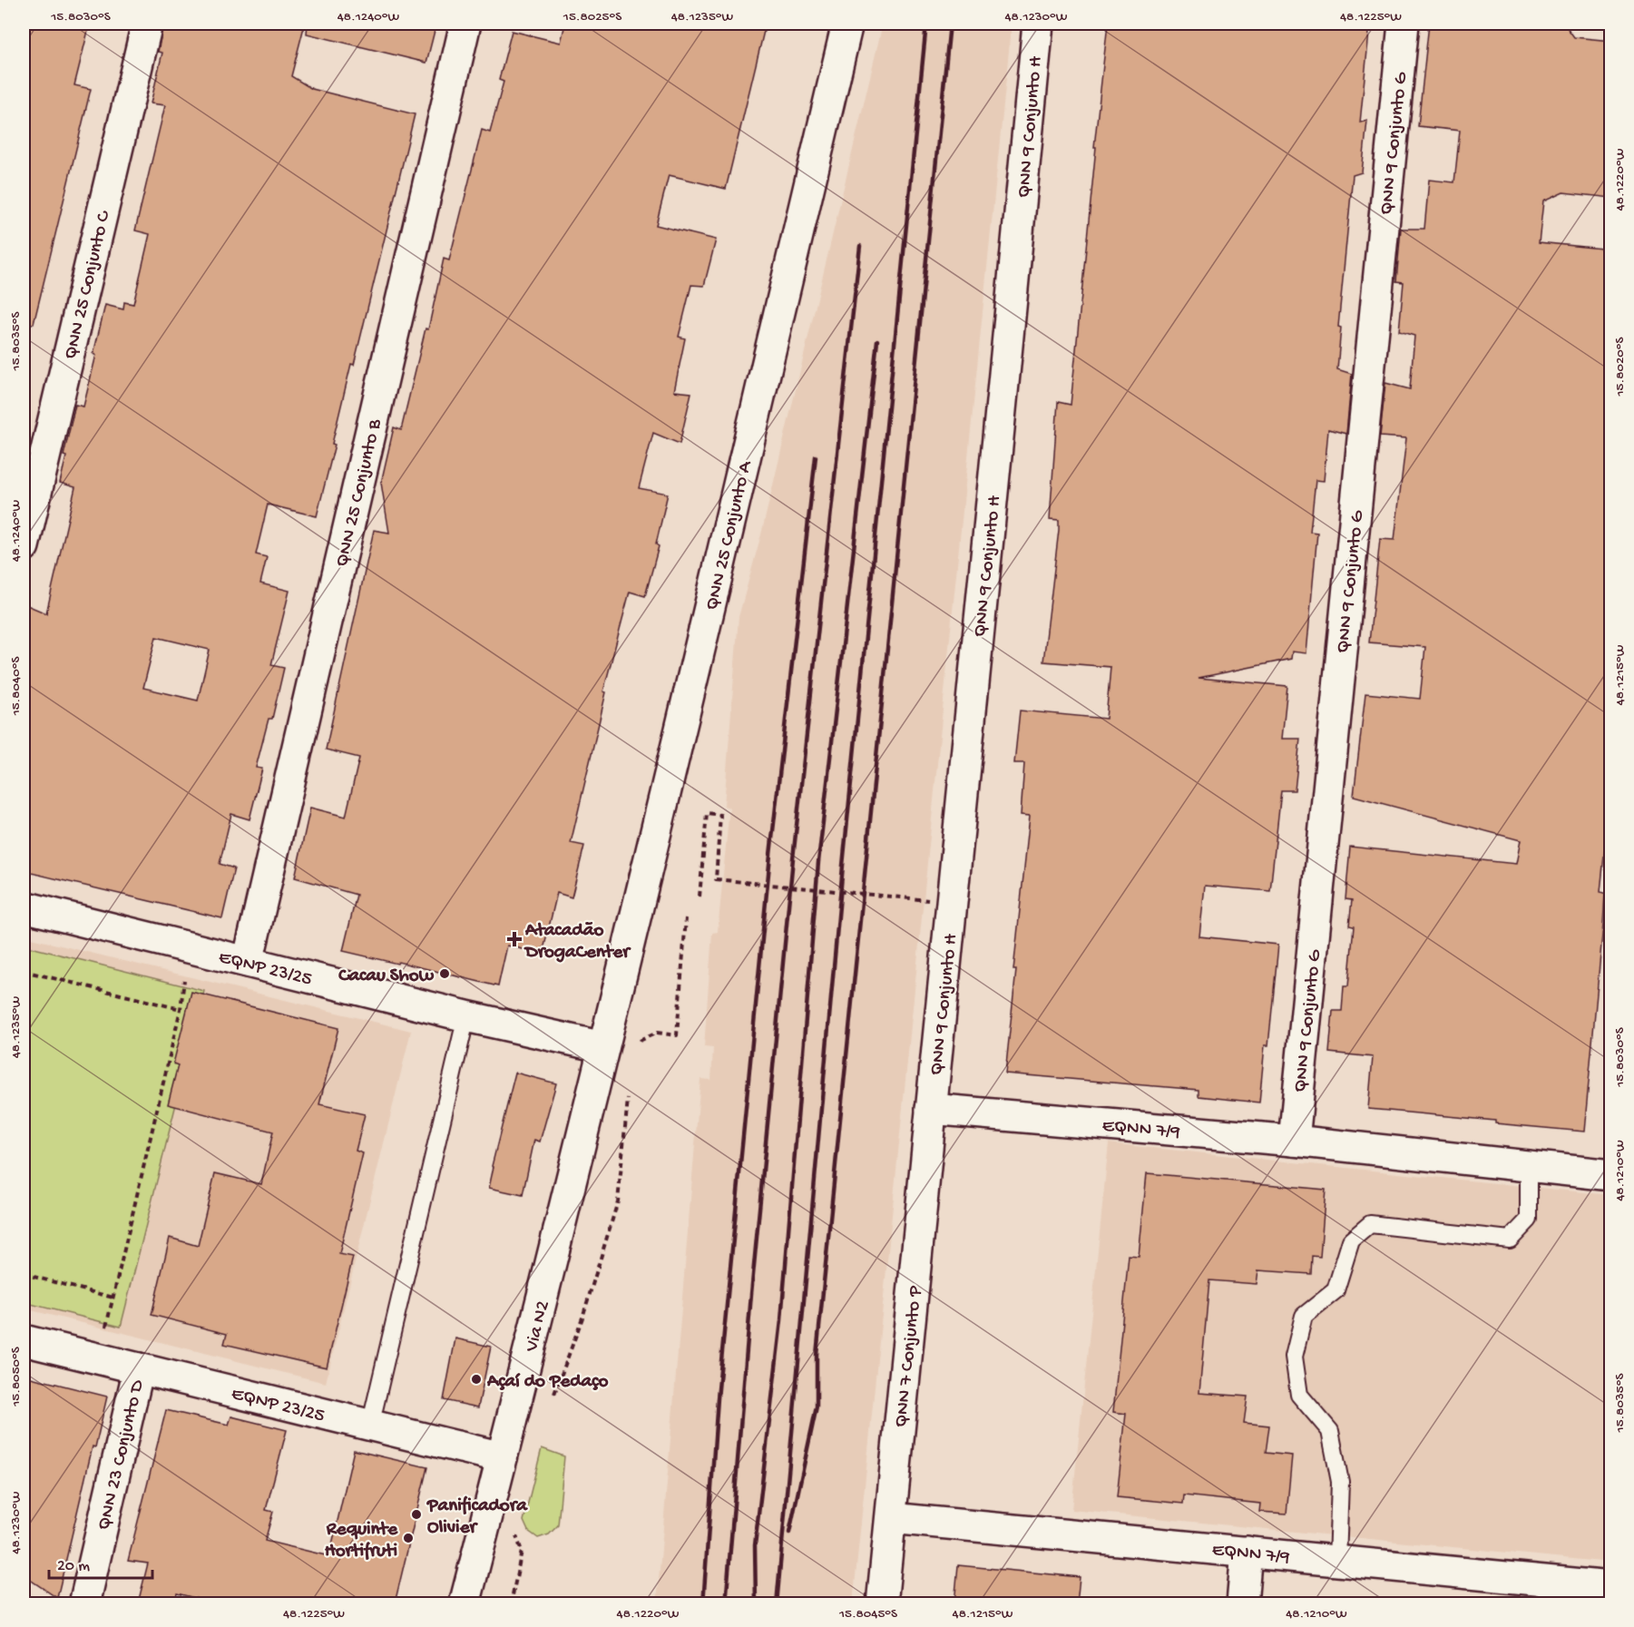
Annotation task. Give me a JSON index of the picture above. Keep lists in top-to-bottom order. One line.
{"streets":{"street":["QNN 9 Conjunto H","QNN 9 Conjunto G","QNN 25 Conjunto C","QNN 25 Conjunto B","QNN 25 Conjunto A","EQNP 23/25","EQNN 7/9","Via N2","QNN 7 Conjunto P","QNN 23 Conjunto D"]},"crossings":[["QNN 9 Conjunto H","EQNN 7/9"],["QNN 9 Conjunto H","QNN 7 Conjunto P"],["QNN 9 Conjunto G","EQNN 7/9"],["QNN 25 Conjunto B","EQNP 23/25"],["QNN 25 Conjunto A","EQNP 23/25"],["QNN 25 Conjunto A","Via N2"],["EQNP 23/25","Via N2"],["EQNP 23/25","QNN 23 Conjunto D"],["EQNN 7/9","QNN 7 Conjunto P"]],"places":{"health":["Atacadão DrogaCenter"],"other":["Cacau Show","Açaí do Pedaço","Panificadora Olivier","Requinte Hortifruti"]},"scale_bar":"20 m","coordinates":["15.8030°S","48.1240°W","15.8025°S","48.1235°W","48.1230°W","48.1225°W","48.1220°W","15.8035°S","15.8020°S","48.1215°W","15.8040°S","48.1210°W","15.8050°S","15.8045°S"]}
